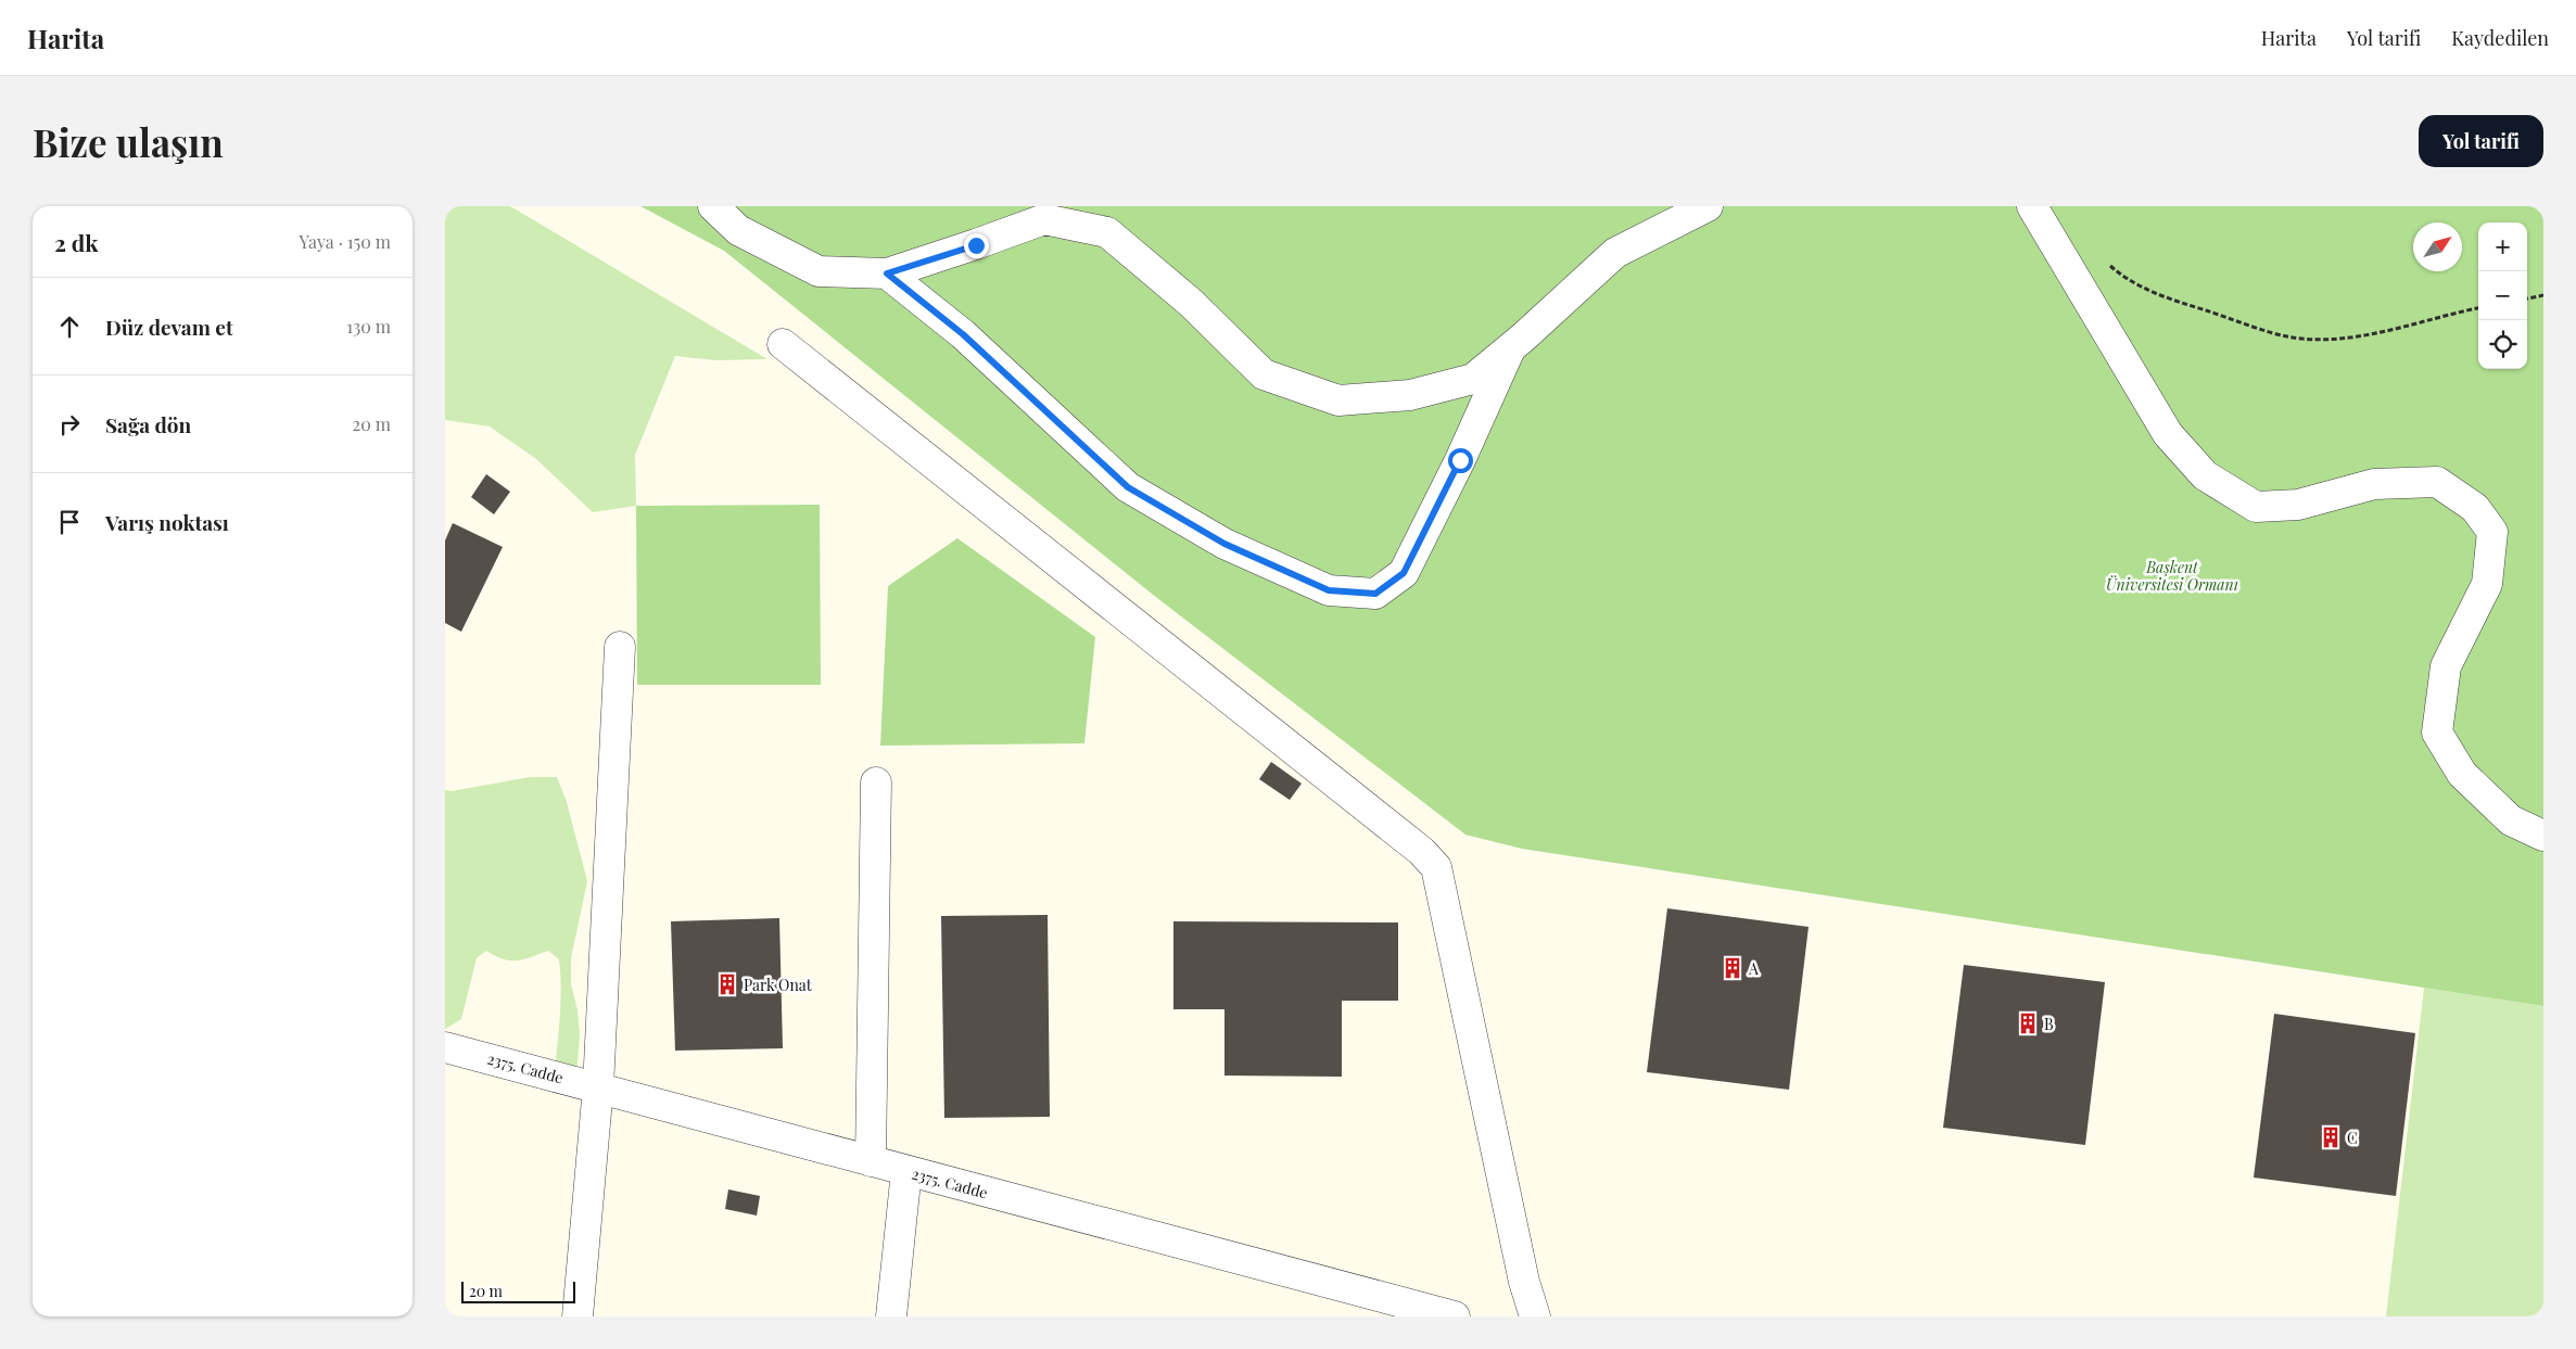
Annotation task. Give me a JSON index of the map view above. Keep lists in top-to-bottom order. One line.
{"streets":{"street":["2375. Cadde"]},"parks":["Başkent Üniversitesi Ormanı"],"places":{"building":["A","Park Onat","B","C"]},"scale_bar":"20 m","north":"top right","page":{"header":"Harita","nav":["Harita","Yol tarifi","Kaydedilen"],"buttons":"Yol tarifi","title":"Bize ulaşın","heading":["2 dk","Yaya · 150 m"],"map_buttons":["+","−"],"list":[["Düz devam et","130 m"],["Sağa dön","20 m"],"Varış noktası"],"scale":"20 m"}}
